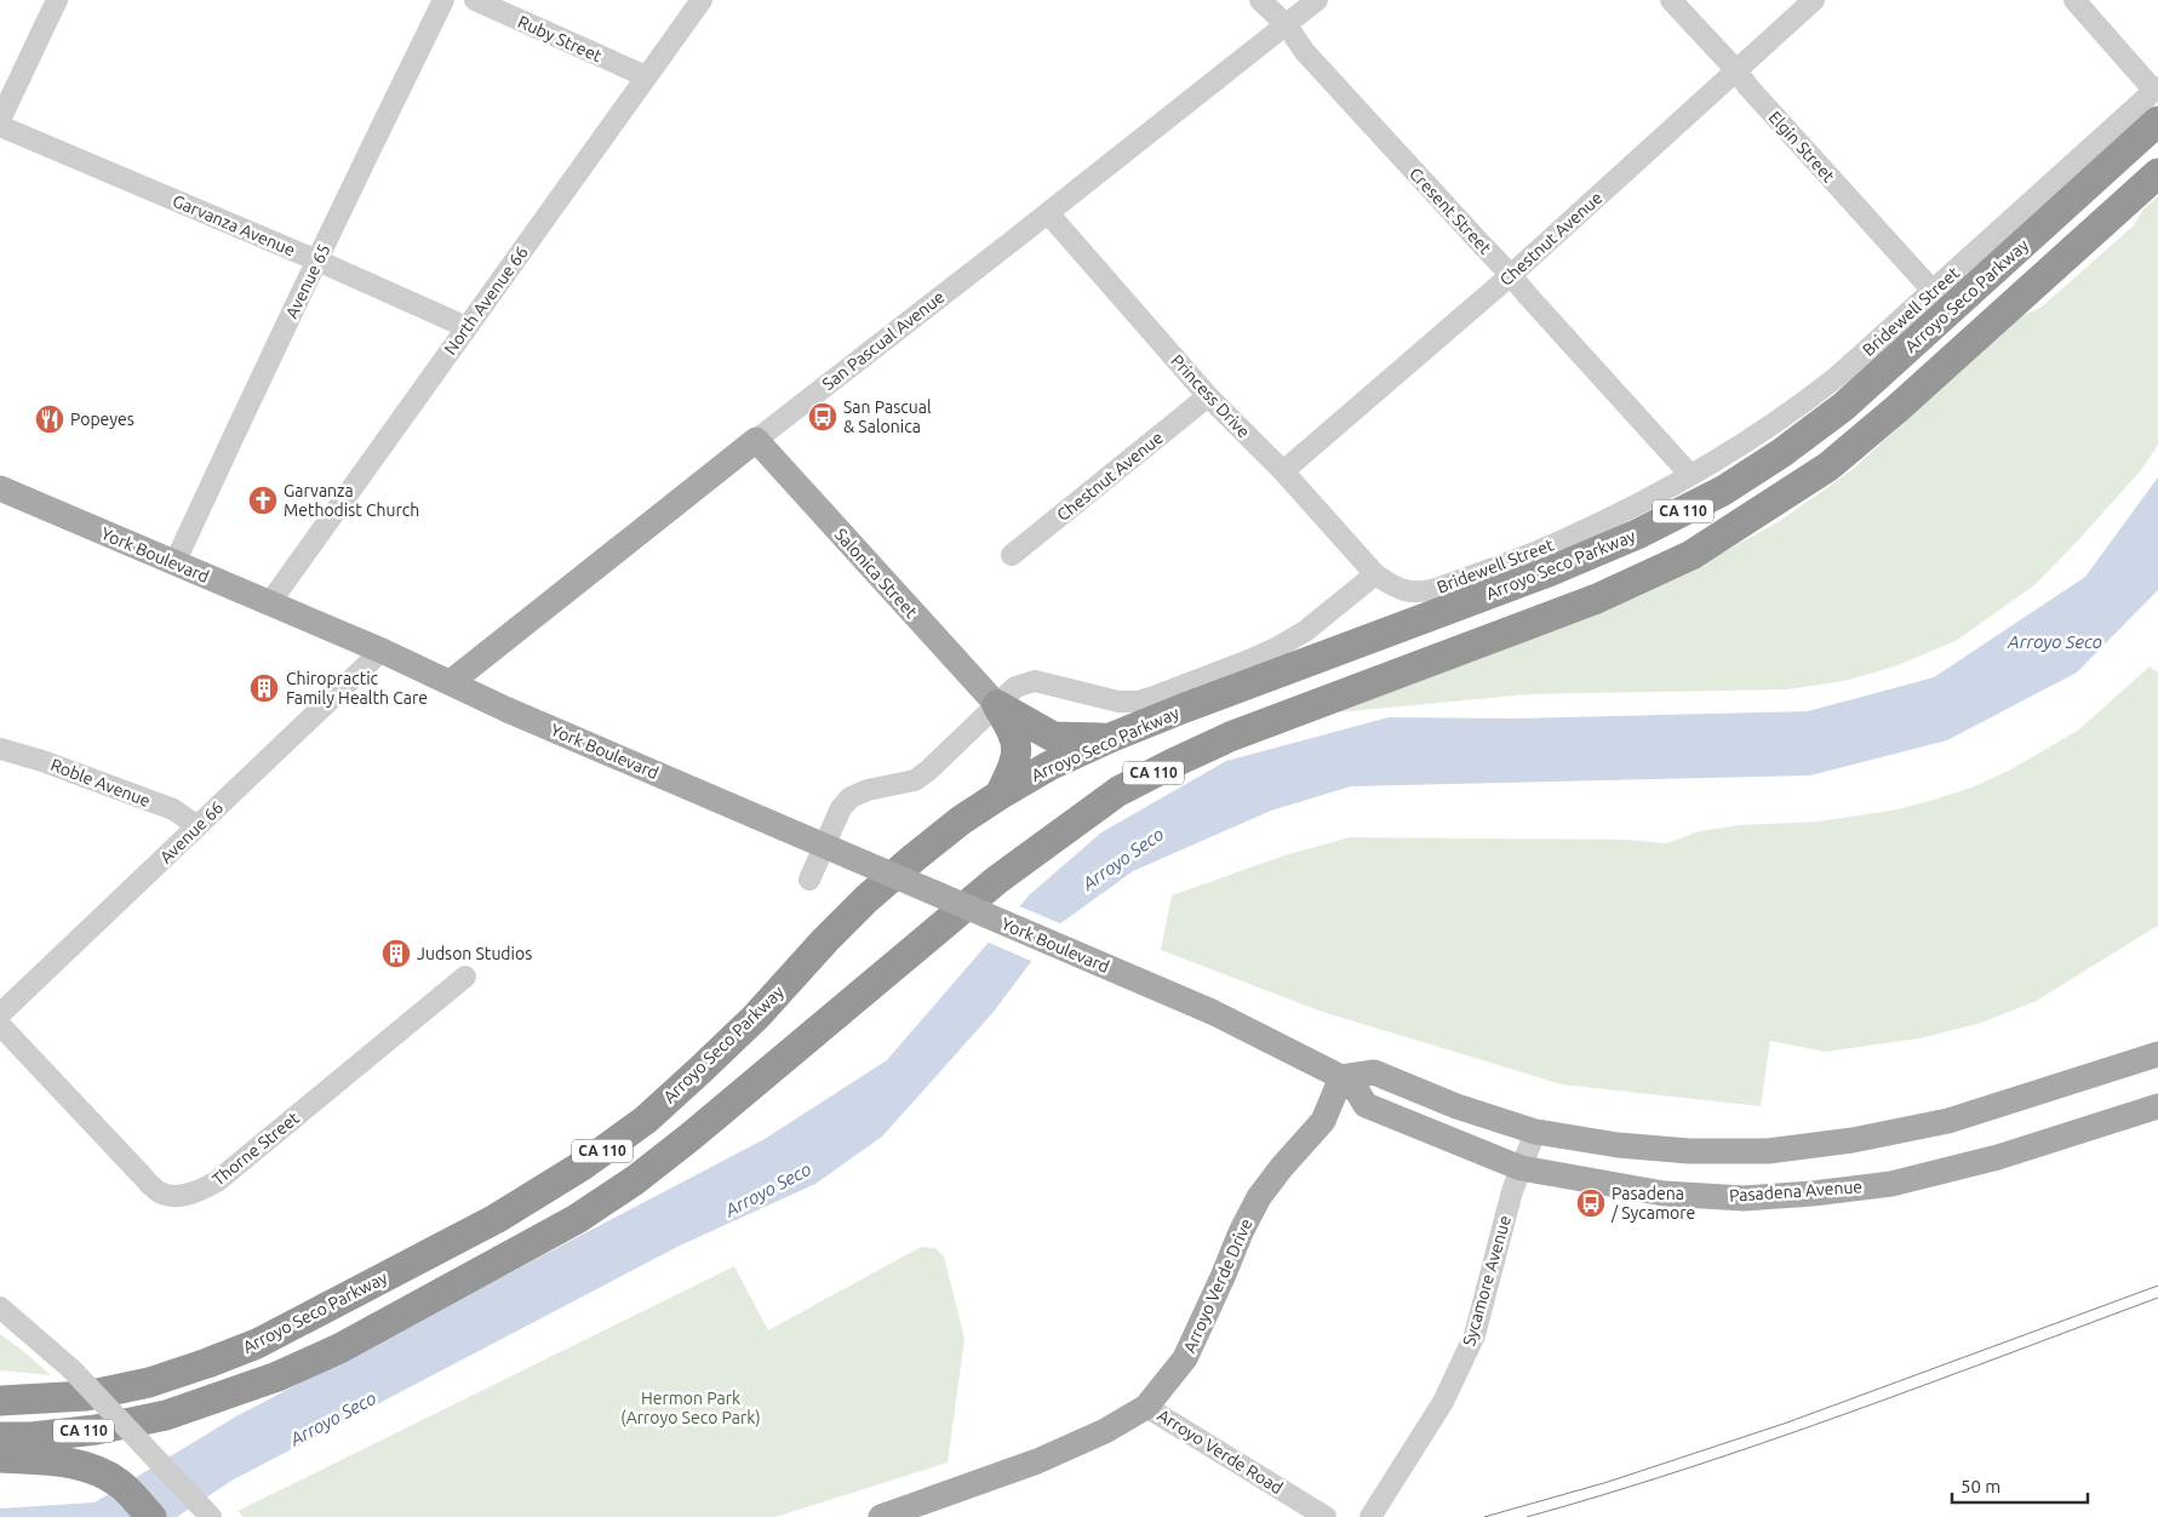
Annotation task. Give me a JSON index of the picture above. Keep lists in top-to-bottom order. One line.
{"streets":{"highway":["Arroyo Seco Parkway","CA 110"],"main road":["San Pascual Avenue","York Boulevard","Salonica Street","Pasadena Avenue","Arroyo Verde Drive"],"street":["Ruby Street","Elgin Street","Cresent Street","Garvanza Avenue","Chestnut Avenue","Avenue 65","North Avenue 66","Bridewell Street","Princess Drive","Roble Avenue","Avenue 66","Thorne Street","Sycamore Avenue","Arroyo Verde Road"]},"crossings":[["Ruby Street","North Avenue 66"],["Elgin Street","Chestnut Avenue"],["Elgin Street","Bridewell Street"],["Cresent Street","Chestnut Avenue"],["Cresent Street","Bridewell Street"],["Cresent Street","San Pascual Avenue"],["Garvanza Avenue","Avenue 65"],["Garvanza Avenue","North Avenue 66"],["Chestnut Avenue","Princess Drive"],["Avenue 65","York Boulevard"],["North Avenue 66","York Boulevard"],["Bridewell Street","Princess Drive"],["San Pascual Avenue","Princess Drive"],["San Pascual Avenue","York Boulevard"],["San Pascual Avenue","Salonica Street"],["York Boulevard","Avenue 66"],["York Boulevard","Pasadena Avenue"],["Roble Avenue","Avenue 66"],["Pasadena Avenue","Sycamore Avenue"],["Pasadena Avenue","Arroyo Verde Drive"],["Arroyo Verde Drive","Arroyo Verde Road"]],"water":["Arroyo Seco"],"parks":["Hermon Park (Arroyo Seco Park)"],"places":{"bus stop":["San Pascual & Salonica","Pasadena / Sycamore"],"restaurant":["Popeyes"],"church":["Garvanza Methodist Church"],"building":["Chiropractic Family Health Care","Judson Studios"]},"scale_bar":"50 m"}
